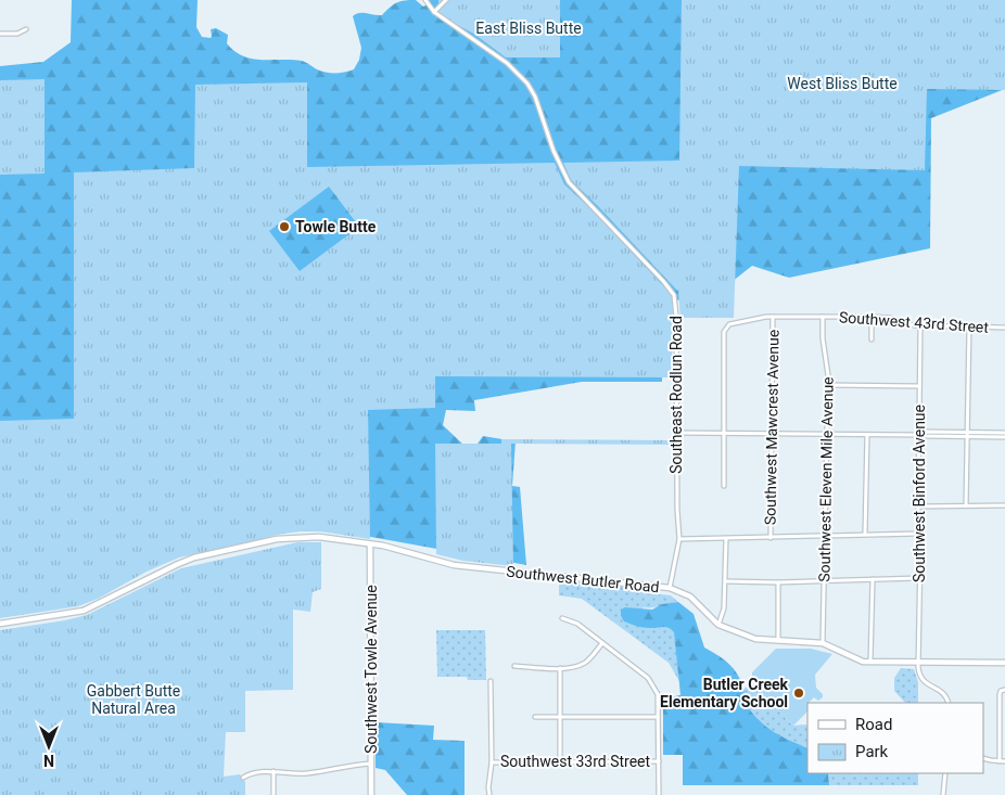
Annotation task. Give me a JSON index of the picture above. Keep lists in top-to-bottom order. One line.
{"streets":{"main road":["Southwest Butler Road","Southwest Towle Avenue"],"street":["Southwest 43rd Street","Southeast Rodlun Road","Southwest Mawcrest Avenue","Southwest Eleven Mile Avenue","Southwest Binford Avenue","Southwest 33rd Street"]},"crossings":[["Southwest 43rd Street","Southwest Mawcrest Avenue"],["Southwest 43rd Street","Southwest Eleven Mile Avenue"],["Southwest 43rd Street","Southwest Binford Avenue"],["Southeast Rodlun Road","Southwest Butler Road"],["Southwest Eleven Mile Avenue","Southwest Butler Road"],["Southwest Binford Avenue","Southwest Butler Road"],["Southwest Butler Road","Southwest Towle Avenue"]],"parks":["East Bliss Butte","West Bliss Butte","Gabbert Butte Natural Area"],"places":["Towle Butte","Butler Creek Elementary School"],"legend":["Road","Park"],"north":"bottom"}
